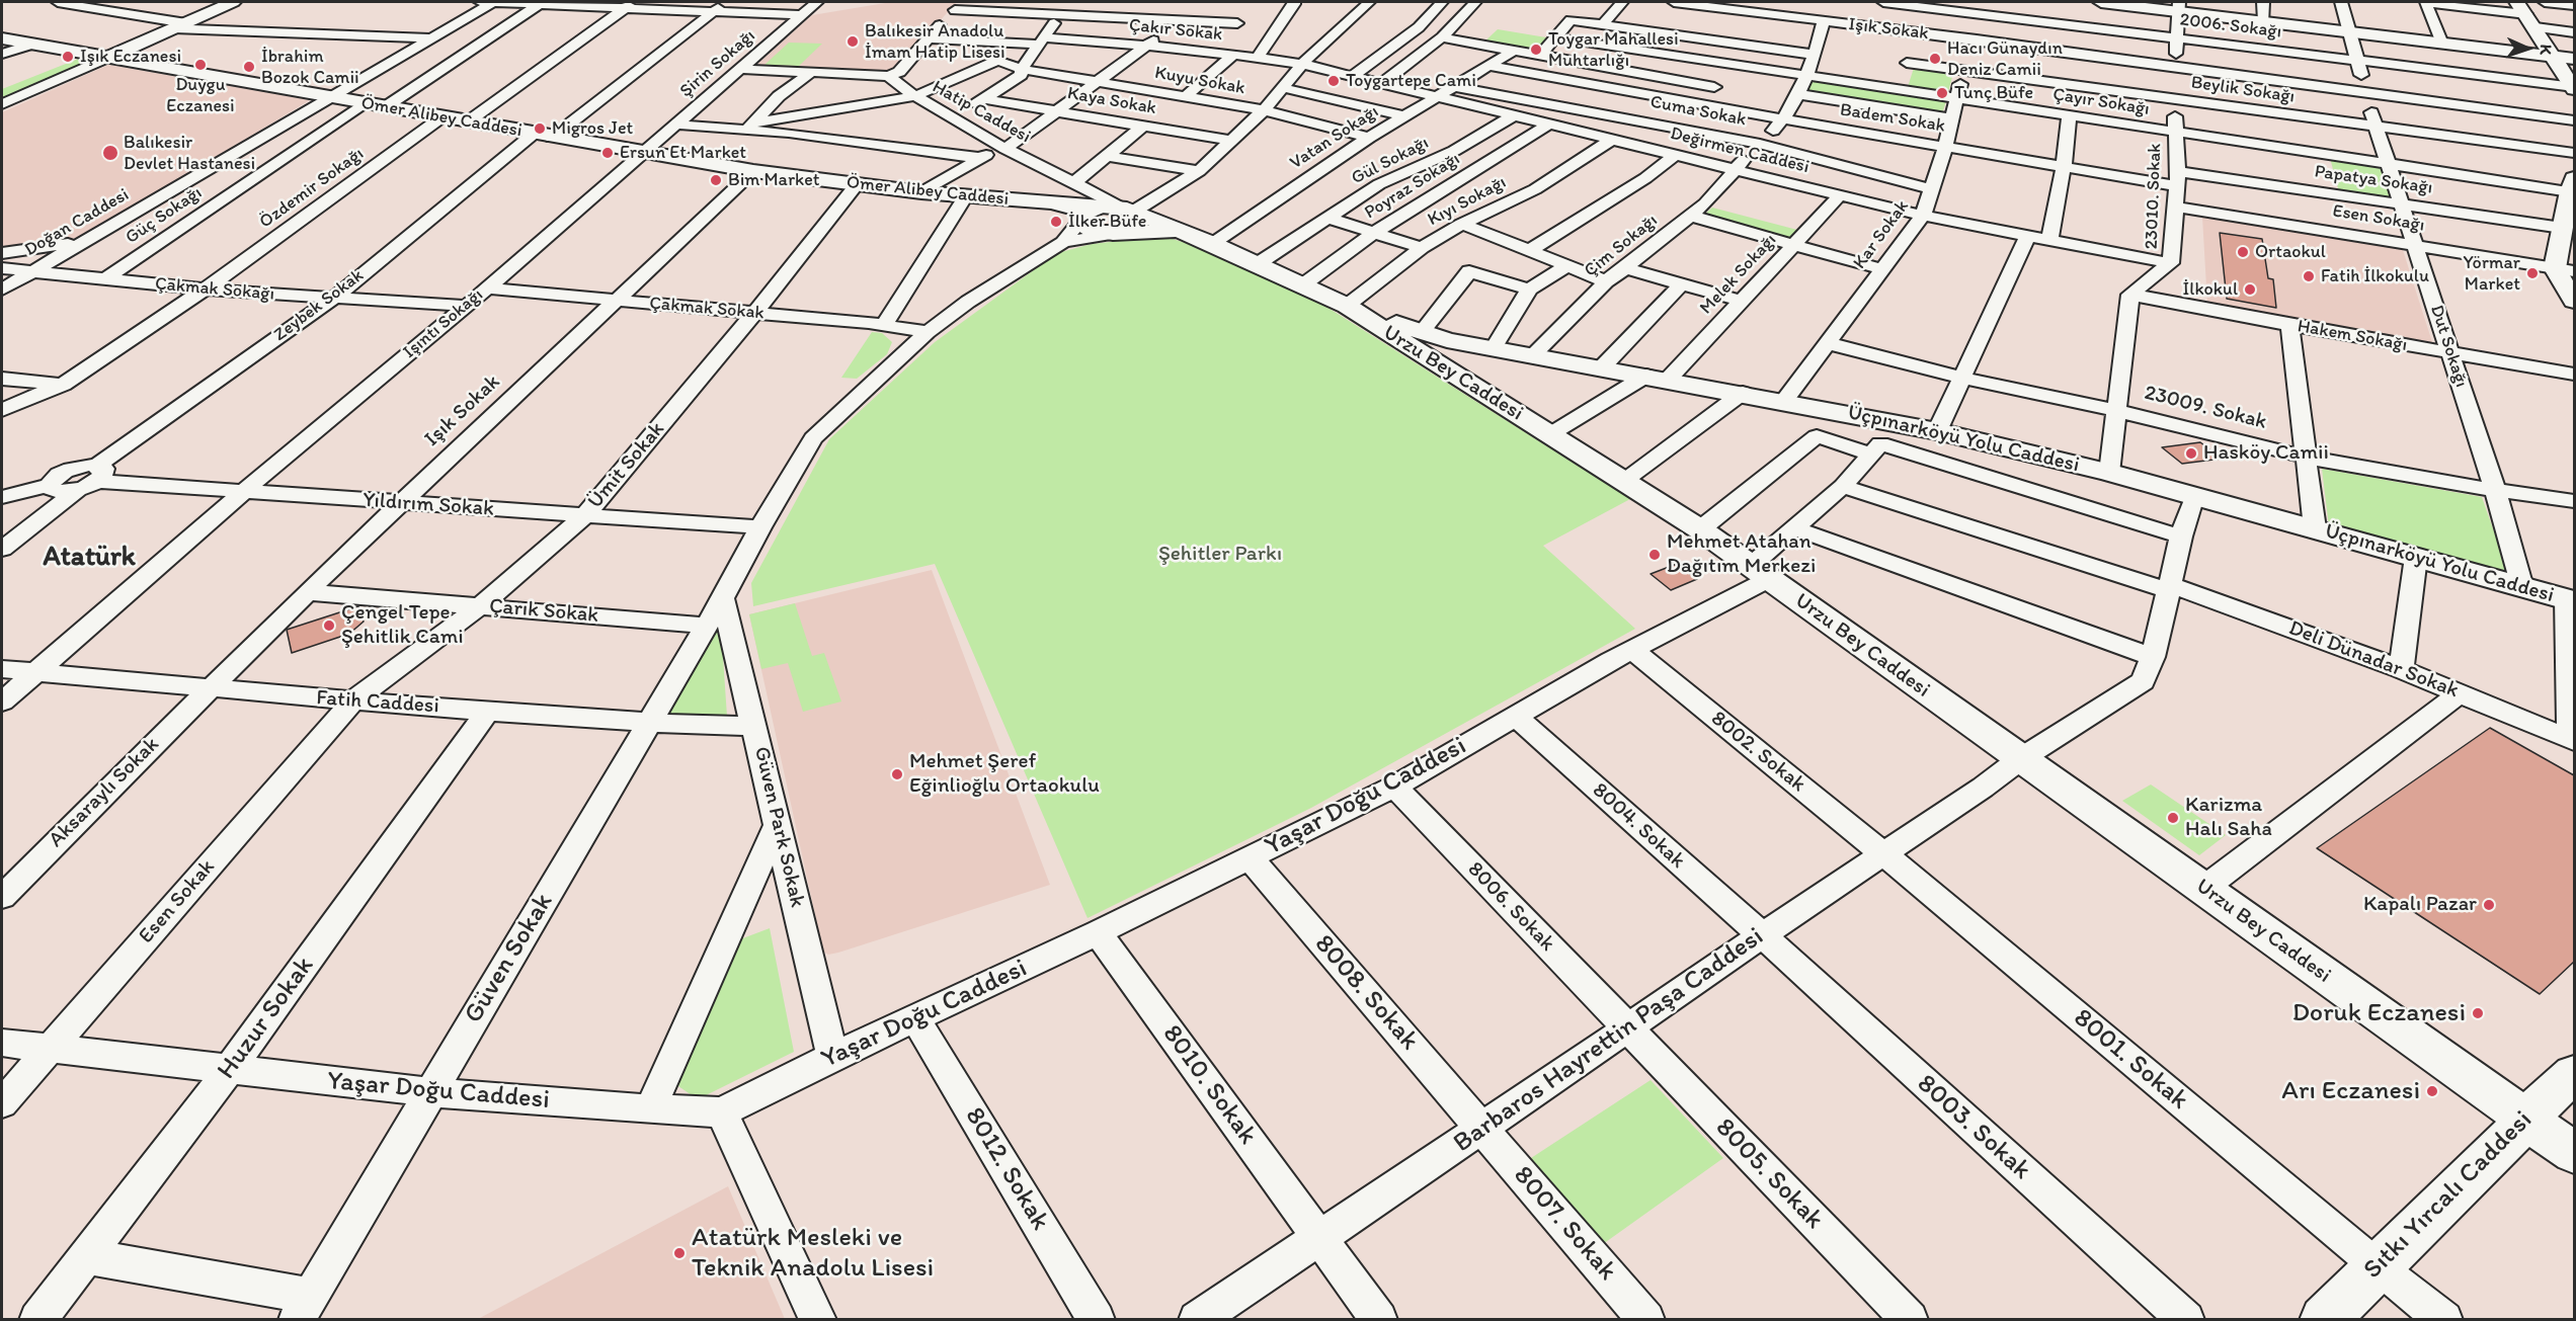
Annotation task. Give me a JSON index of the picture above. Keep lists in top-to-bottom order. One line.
{"streets":{"main road":["Ömer Alibey Caddesi","Urzu Bey Caddesi","Üçpınarköyü Yolu Caddesi","Sıtkı Yırcalı Caddesi"],"street":["2006. Sokağı","Işık Sokak","Çakır Sokak","Şirin Sokağı","Kuyu Sokak","Beylik Sokağı","Kaya Sokak","Çayır Sokağı","Cuma Sokak","Hatip Caddesi","Badem Sokak","Vatan Sokağı","Değirmen Caddesi","Gül Sokağı","Papatya Sokağı","Poyraz Sokağı","Özdemir Sokağı","23010. Sokak","Kıyı Sokağı","Güç Sokağı","Esen Sokağı","Doğan Caddesi","Kar Sokak","Çim Sokağı","Melek Sokağı","Çakmak Sokağı","Zeybek Sokak","Çakmak Sokak","Işıntı Sokağı","Hakem Sokağı","Dut Sokağı","23009. Sokak","Ümit Sokak","Yıldırım Sokak","Çarık Sokak","Deli Dünadar Sokak","Fatih Caddesi","8002. Sokak","Aksaraylı Sokak","Yaşar Doğu Caddesi","8004. Sokak","Güven Park Sokak","Esen Sokak","8006. Sokak","Güven Sokak","8008. Sokak","Huzur Sokak","Barbaros Hayrettin Paşa Caddesi","8001. Sokak","8010. Sokak","8003. Sokak","8012. Sokak","8005. Sokak","8007. Sokak"]},"crossings":[["2006. Sokağı","Işık Sokak"],["2006. Sokağı","23010. Sokak"],["2006. Sokağı","Kar Sokak"],["2006. Sokağı","Dut Sokağı"],["Işık Sokak","Beylik Sokağı"],["Işık Sokak","Ömer Alibey Caddesi"],["Işık Sokak","Poyraz Sokağı"],["Işık Sokak","23010. Sokak"],["Işık Sokak","Kar Sokak"],["Işık Sokak","Çim Sokağı"],["Işık Sokak","Çakmak Sokak"],["Işık Sokak","Dut Sokağı"],["Işık Sokak","Yıldırım Sokak"],["Işık Sokak","Çarık Sokak"],["Işık Sokak","Fatih Caddesi"],["Işık Sokak","Aksaraylı Sokak"],["Çakır Sokak","Değirmen Caddesi"],["Şirin Sokağı","Ömer Alibey Caddesi"],["Şirin Sokağı","Işıntı Sokağı"],["Kuyu Sokak","Vatan Sokağı"],["Beylik Sokağı","23010. Sokak"],["Beylik Sokağı","Kar Sokak"],["Beylik Sokağı","Dut Sokağı"],["Çayır Sokağı","Poyraz Sokağı"],["Çayır Sokağı","23010. Sokak"],["Çayır Sokağı","Kar Sokak"],["Çayır Sokağı","Çim Sokağı"],["Çayır Sokağı","Dut Sokağı"],["Cuma Sokak","Vatan Sokağı"],["Cuma Sokak","Poyraz Sokağı"],["Cuma Sokak","Kar Sokak"],["Cuma Sokak","Çim Sokağı"],["Hatip Caddesi","Ömer Alibey Caddesi"],["Hatip Caddesi","Urzu Bey Caddesi"],["Ömer Alibey Caddesi","Özdemir Sokağı"],["Ömer Alibey Caddesi","Güç Sokağı"],["Ömer Alibey Caddesi","Doğan Caddesi"],["Ömer Alibey Caddesi","Zeybek Sokak"],["Ömer Alibey Caddesi","Işıntı Sokağı"],["Ömer Alibey Caddesi","Urzu Bey Caddesi"],["Ömer Alibey Caddesi","Ümit Sokak"],["Badem Sokak","Vatan Sokağı"],["Badem Sokak","Papatya Sokağı"],["Badem Sokak","Poyraz Sokağı"],["Badem Sokak","23010. Sokak"],["Badem Sokak","Kar Sokak"],["Badem Sokak","Çim Sokağı"],["Vatan Sokağı","Değirmen Caddesi"],["Vatan Sokağı","Urzu Bey Caddesi"],["Değirmen Caddesi","Gül Sokağı"],["Değirmen Caddesi","Poyraz Sokağı"],["Değirmen Caddesi","23010. Sokak"],["Değirmen Caddesi","Kıyı Sokağı"],["Değirmen Caddesi","Kar Sokak"],["Değirmen Caddesi","Çim Sokağı"],["Değirmen Caddesi","Melek Sokağı"],["Gül Sokağı","Urzu Bey Caddesi"],["Papatya Sokağı","23010. Sokak"],["Papatya Sokağı","Dut Sokağı"],["Poyraz Sokağı","Urzu Bey Caddesi"],["Özdemir Sokağı","Çakmak Sokağı"],["23010. Sokak","Esen Sokağı"],["23010. Sokak","Hakem Sokağı"],["Kıyı Sokağı","Urzu Bey Caddesi"],["Kıyı Sokağı","Üçpınarköyü Yolu Caddesi"],["Güç Sokağı","Çakmak Sokağı"],["Esen Sokağı","Dut Sokağı"],["Doğan Caddesi","Çakmak Sokağı"],["Kar Sokak","23009. Sokak"],["Kar Sokak","Üçpınarköyü Yolu Caddesi"],["Çim Sokağı","Üçpınarköyü Yolu Caddesi"],["Melek Sokağı","Urzu Bey Caddesi"],["Melek Sokağı","Üçpınarköyü Yolu Caddesi"],["Çakmak Sokağı","Zeybek Sokak"],["Çakmak Sokağı","Işıntı Sokağı"],["Zeybek Sokak","Yıldırım Sokak"],["Çakmak Sokak","Işıntı Sokağı"],["Çakmak Sokak","Ümit Sokak"],["Çakmak Sokak","Güven Sokak"],["Işıntı Sokağı","Yıldırım Sokak"],["Işıntı Sokağı","Fatih Caddesi"],["Hakem Sokağı","Dut Sokağı"],["Dut Sokağı","23009. Sokak"],["Dut Sokağı","Üçpınarköyü Yolu Caddesi"],["Urzu Bey Caddesi","Üçpınarköyü Yolu Caddesi"],["Urzu Bey Caddesi","Yaşar Doğu Caddesi"],["Urzu Bey Caddesi","Barbaros Hayrettin Paşa Caddesi"],["Urzu Bey Caddesi","Sıtkı Yırcalı Caddesi"],["Üçpınarköyü Yolu Caddesi","Yaşar Doğu Caddesi"],["Üçpınarköyü Yolu Caddesi","Barbaros Hayrettin Paşa Caddesi"],["Ümit Sokak","Yıldırım Sokak"],["Ümit Sokak","Çarık Sokak"],["Ümit Sokak","Fatih Caddesi"],["Ümit Sokak","Esen Sokak"],["Yıldırım Sokak","Güven Sokak"],["Çarık Sokak","Güven Sokak"],["Deli Dünadar Sokak","Yaşar Doğu Caddesi"],["Deli Dünadar Sokak","Barbaros Hayrettin Paşa Caddesi"],["Fatih Caddesi","Aksaraylı Sokak"],["Fatih Caddesi","Güven Park Sokak"],["Fatih Caddesi","Esen Sokak"],["Fatih Caddesi","Güven Sokak"],["Fatih Caddesi","Huzur Sokak"],["8002. Sokak","Yaşar Doğu Caddesi"],["8002. Sokak","Barbaros Hayrettin Paşa Caddesi"],["8002. Sokak","8001. Sokak"],["Yaşar Doğu Caddesi","8004. Sokak"],["Yaşar Doğu Caddesi","Güven Park Sokak"],["Yaşar Doğu Caddesi","Esen Sokak"],["Yaşar Doğu Caddesi","8006. Sokak"],["Yaşar Doğu Caddesi","Güven Sokak"],["Yaşar Doğu Caddesi","8008. Sokak"],["Yaşar Doğu Caddesi","Huzur Sokak"],["Yaşar Doğu Caddesi","8010. Sokak"],["Yaşar Doğu Caddesi","8012. Sokak"],["8004. Sokak","Barbaros Hayrettin Paşa Caddesi"],["8004. Sokak","8003. Sokak"],["Güven Park Sokak","Güven Sokak"],["8006. Sokak","Barbaros Hayrettin Paşa Caddesi"],["8006. Sokak","8005. Sokak"],["8008. Sokak","Barbaros Hayrettin Paşa Caddesi"],["8008. Sokak","8007. Sokak"],["Barbaros Hayrettin Paşa Caddesi","8001. Sokak"],["Barbaros Hayrettin Paşa Caddesi","8010. Sokak"],["Barbaros Hayrettin Paşa Caddesi","8003. Sokak"],["Barbaros Hayrettin Paşa Caddesi","8005. Sokak"],["Barbaros Hayrettin Paşa Caddesi","8007. Sokak"],["8001. Sokak","Sıtkı Yırcalı Caddesi"]],"districts":["Atatürk"],"parks":["Şehitler Parkı"],"places":["Balıkesir Anadolu İmam Hatip Lisesi","Toygar Mahallesi Muhtarlığı","Işık Eczanesi","Hacı Günaydın Deniz Camii","Duygu Eczanesi","İbrahim Bozok Camii","Toygartepe Cami","Tunç Büfe","Migros Jet","Balıkesir Devlet Hastanesi","Ersun Et Market","Bim Market","İlker Büfe","Ortaokul","Yörmar Market","Fatih İlkokulu","İlkokul","Hasköy Camii","Mehmet Atahan Dağıtım Merkezi","Çengel Tepe Şehitlik Cami","Mehmet Şeref Eğinlioğlu Ortaokulu","Karizma Halı Saha","Kapalı Pazar","Doruk Eczanesi","Arı Eczanesi","Atatürk Mesleki ve Teknik Anadolu Lisesi"],"north":"right"}
